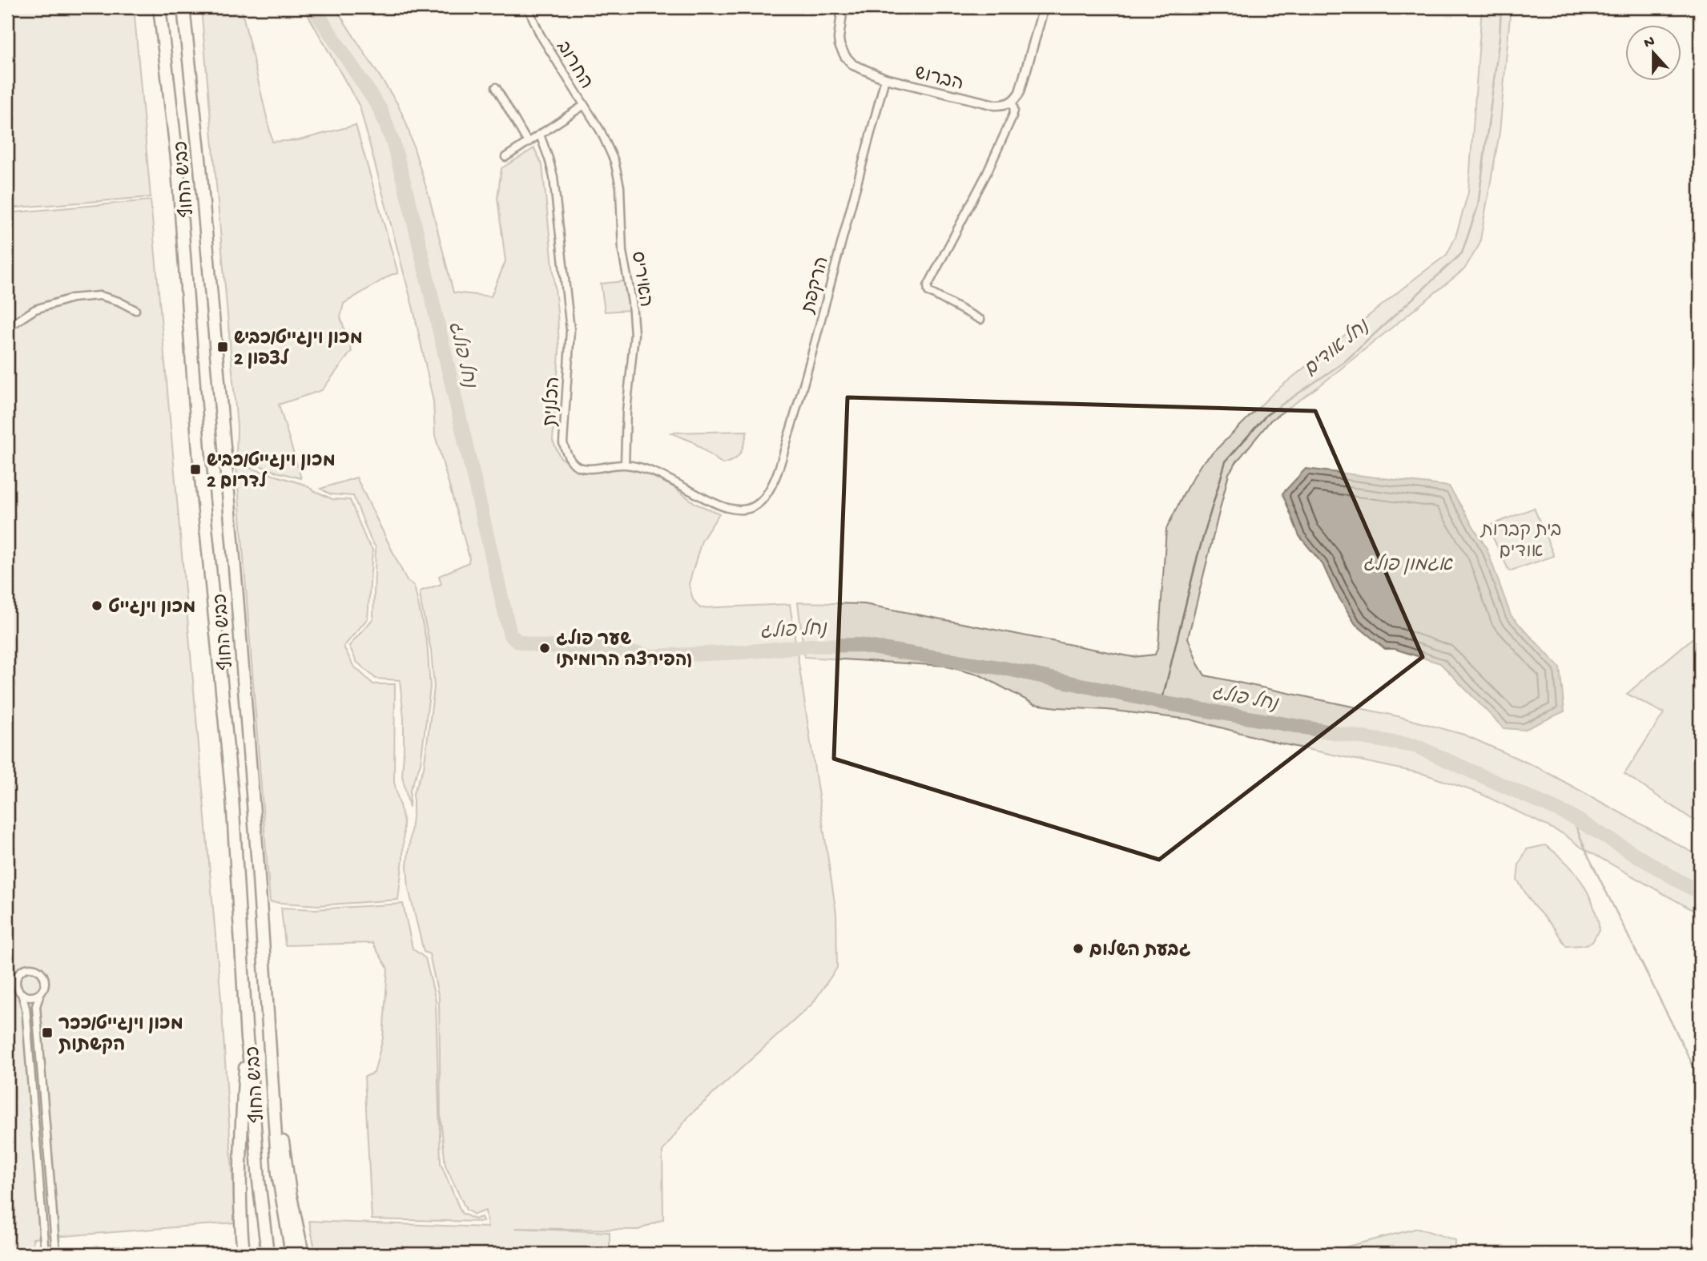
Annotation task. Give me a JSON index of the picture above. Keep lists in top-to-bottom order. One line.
{"streets":{"highway":["כביש החוף"],"street":["החרוב","הברוש","האיריס","הרקפת","הכלנית"]},"crossings":[["החרוב","האיריס"],["הברוש","הרקפת"],["האיריס","הכלנית"],["הרקפת","הכלנית"]],"water":["נחל אודים","נחל פולג","אגמון פולג"],"parks":["בית קברות אודים"],"places":{"transit":["מכון וינגייט/כביש 2 לצפון","מכון וינגייט/כביש 2 לדרום","מכון וינגייט/ככר הקשתות"],"other":["מכון וינגייט","שער פולג (הפירצה הרומית)","גבעת השלום"]},"north":"top"}
